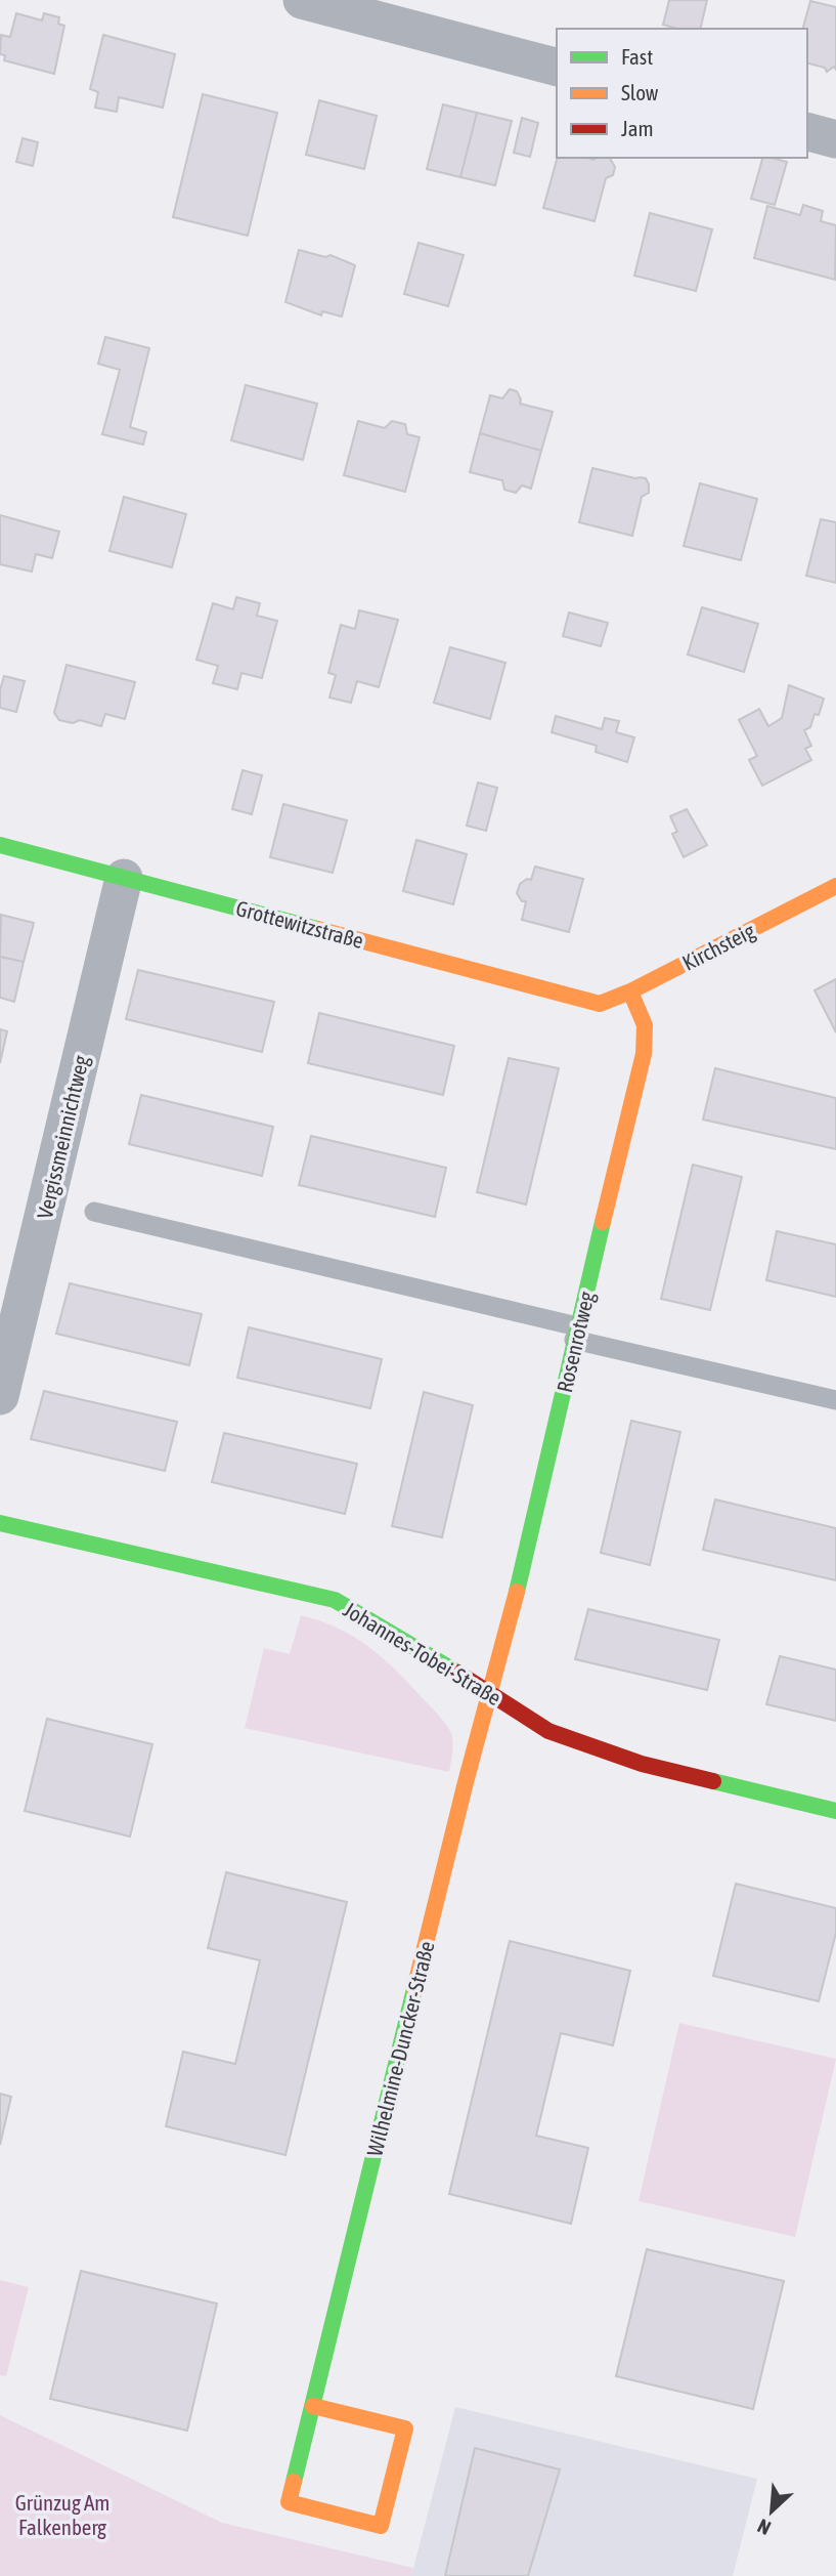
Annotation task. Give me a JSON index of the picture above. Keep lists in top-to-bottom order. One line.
{"streets":{"street":["Grottewitzstraße","Kirchsteig","Vergissmeinnichtweg","Rosenrotweg","Johannes-Tobei-Straße","Wilhelmine-Duncker-Straße"]},"crossings":[["Grottewitzstraße","Kirchsteig"],["Grottewitzstraße","Vergissmeinnichtweg"],["Kirchsteig","Rosenrotweg"],["Rosenrotweg","Johannes-Tobei-Straße"],["Rosenrotweg","Wilhelmine-Duncker-Straße"],["Johannes-Tobei-Straße","Wilhelmine-Duncker-Straße"]],"parks":["Grünzug Am Falkenberg"],"legend":["Fast","Slow","Jam"],"north":"bottom left"}
